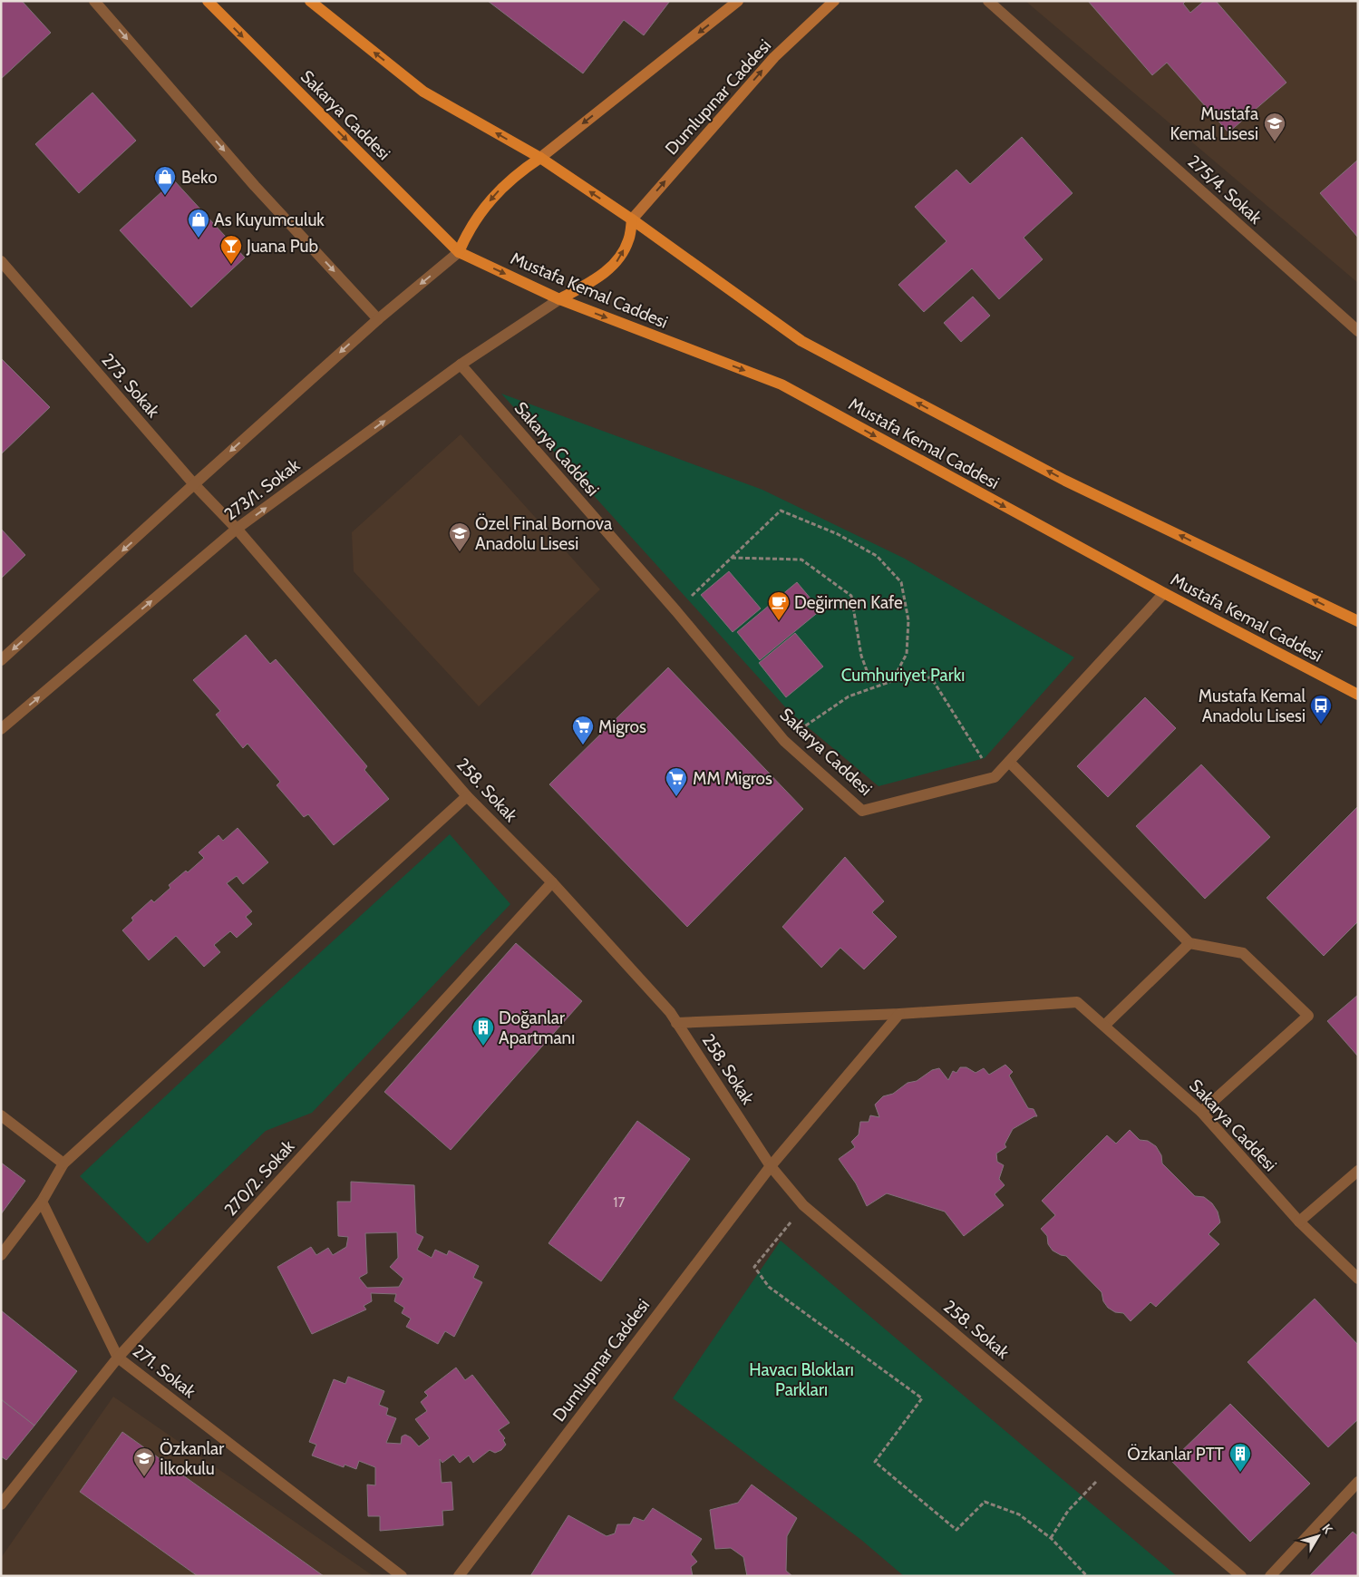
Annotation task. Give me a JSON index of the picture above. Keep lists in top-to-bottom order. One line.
{"streets":{"main road":["Dumlupınar Caddesi","Sakarya Caddesi","Mustafa Kemal Caddesi"],"street":["275/4. Sokak","273. Sokak","273/1. Sokak","258. Sokak","270/2. Sokak","271. Sokak"]},"crossings":[["Dumlupınar Caddesi","Sakarya Caddesi"],["Dumlupınar Caddesi","Mustafa Kemal Caddesi"],["Dumlupınar Caddesi","258. Sokak"],["Sakarya Caddesi","Mustafa Kemal Caddesi"],["Sakarya Caddesi","273/1. Sokak"],["Mustafa Kemal Caddesi","273/1. Sokak"],["273. Sokak","273/1. Sokak"],["273. Sokak","258. Sokak"],["273/1. Sokak","258. Sokak"],["258. Sokak","270/2. Sokak"],["270/2. Sokak","271. Sokak"]],"parks":["Cumhuriyet Parkı","Havacı Blokları Parkları"],"places":{"school or university":["Mustafa Kemal Lisesi","Özel Final Bornova Anadolu Lisesi","Özkanlar İlkokulu"],"shop":["Beko","As Kuyumculuk"],"bar":["Juana Pub"],"cafe":["Değirmen Kafe"],"bus stop":["Mustafa Kemal Anadolu Lisesi"],"supermarket":["Migros","MM Migros"],"building":["Doğanlar Apartmanı","Özkanlar PTT"]},"house_numbers":["17"],"north":"top right"}
